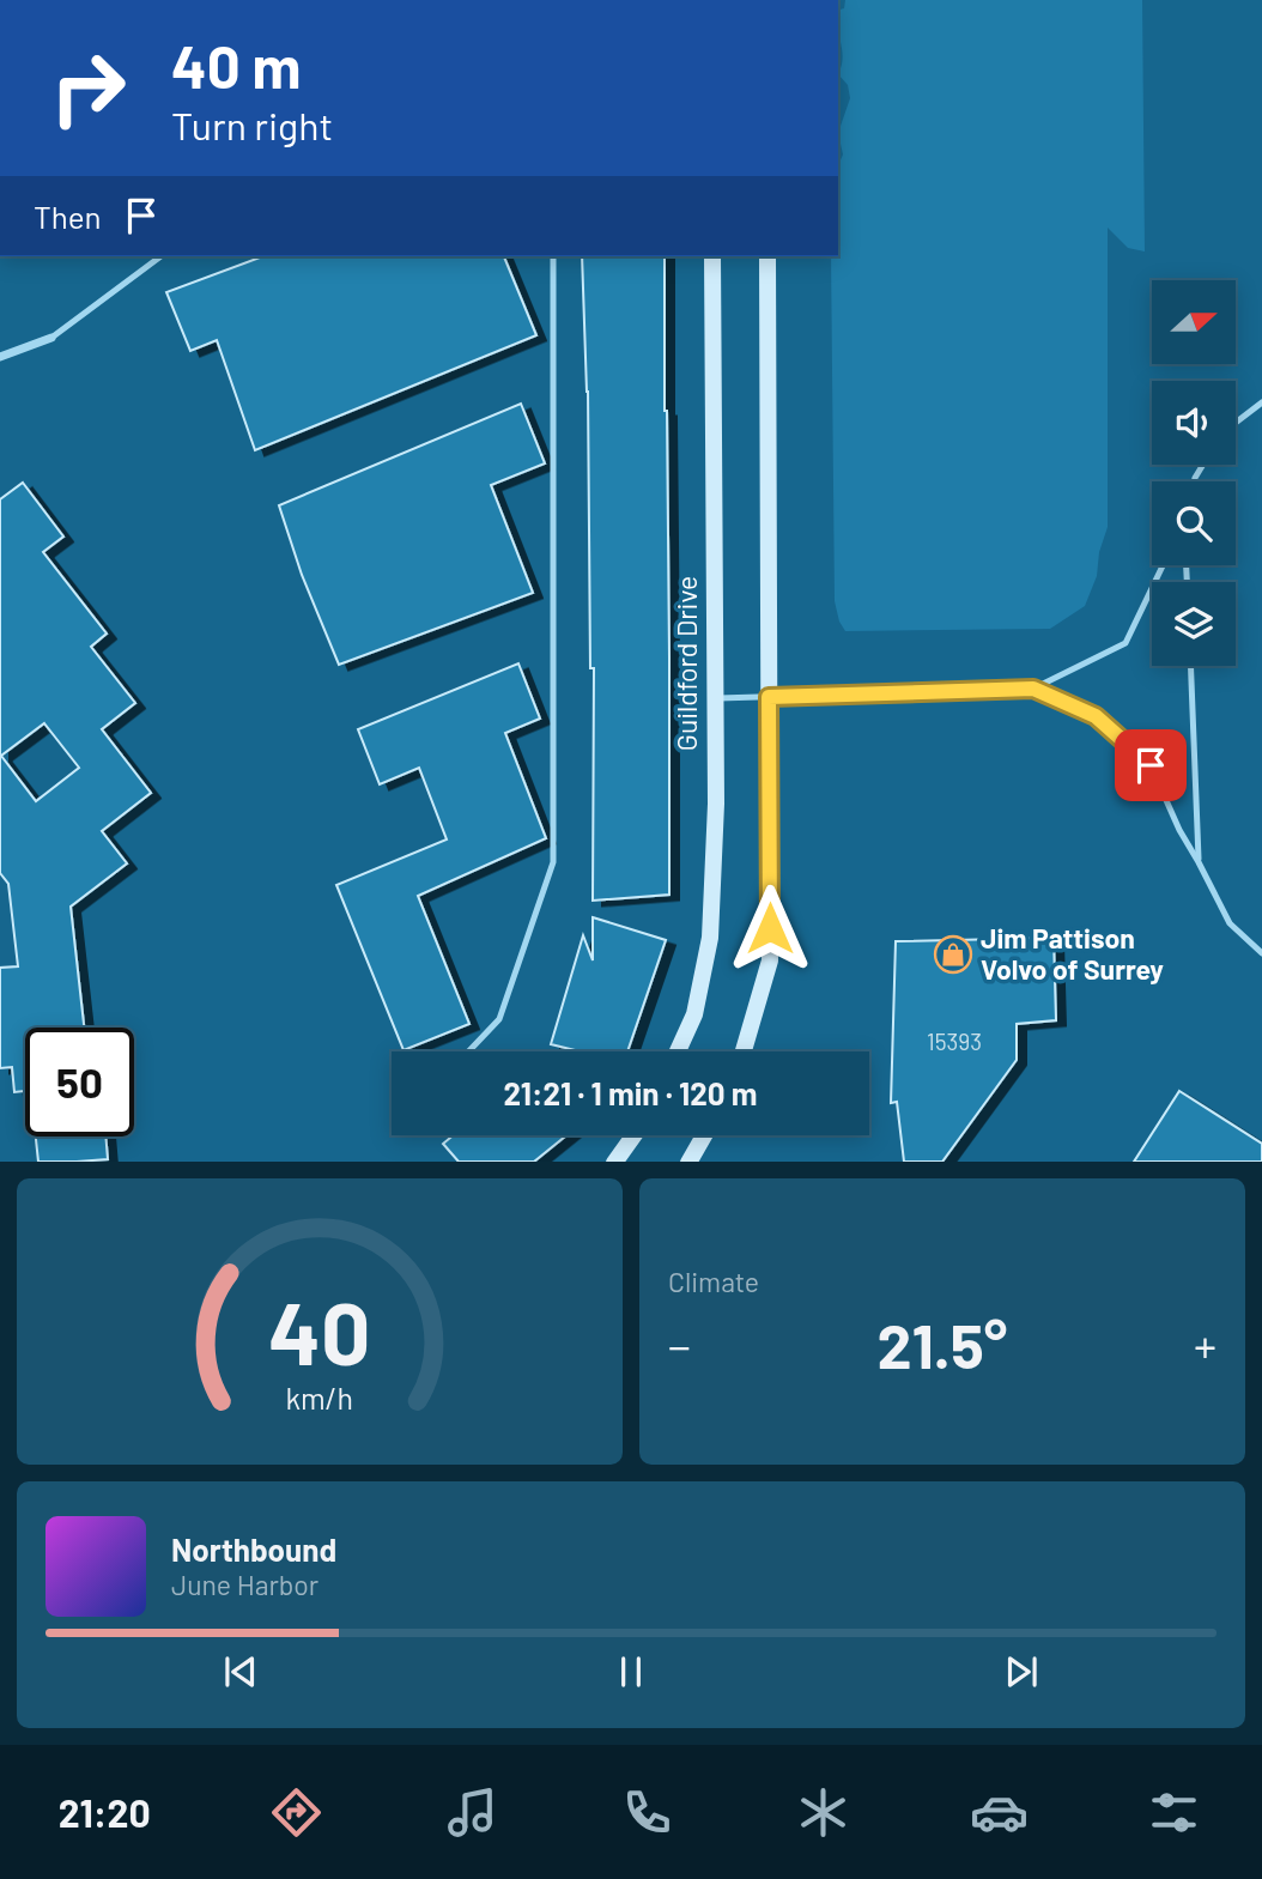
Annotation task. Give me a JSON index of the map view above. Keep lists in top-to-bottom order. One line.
{"streets":{"main road":["Guildford Drive"]},"places":{"shop":["Jim Pattison Volvo of Surrey"]},"house_numbers":["15393"],"north":"right","page":{"turn":["40 m","Turn right"],"then":"Then","limit":"50","trip":"21:21 · 1 min · 120 m","tile":"Climate","heat":["−","21.5°","+"],"song":["Northbound","June Harbor"],"tabs":"21:20","gauge":["40","km/h"]}}
